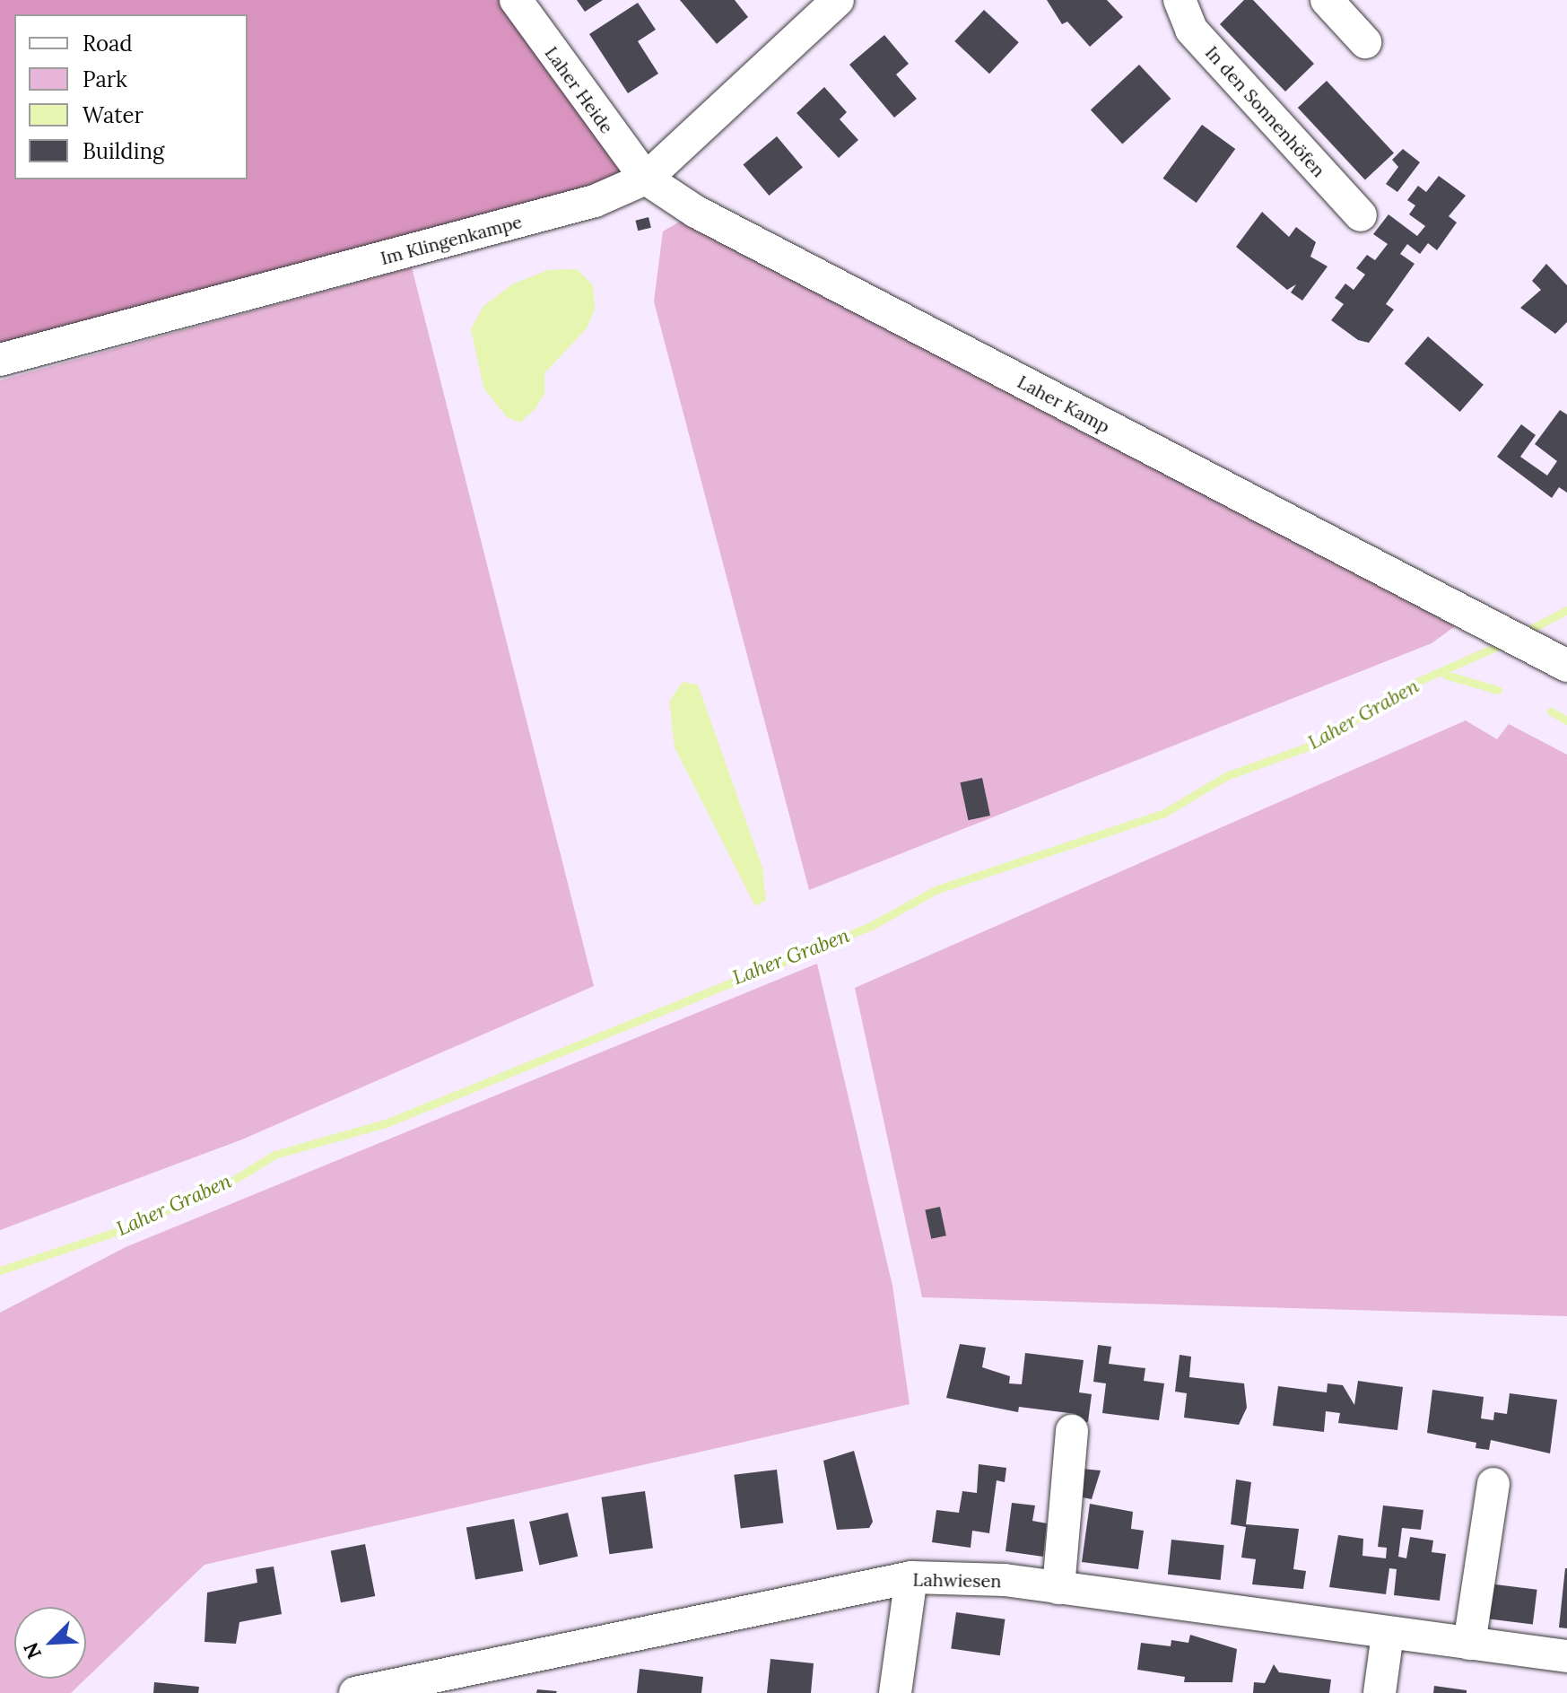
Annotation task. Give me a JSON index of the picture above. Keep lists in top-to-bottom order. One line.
{"streets":{"street":["Laher Heide","In den Sonnenhöfen","Im Klingenkampe","Laher Kamp","Lahwiesen"]},"crossings":[["Laher Heide","Im Klingenkampe"],["Laher Heide","Laher Kamp"],["Im Klingenkampe","Laher Kamp"]],"water":["Laher Graben"],"legend":["Road","Park","Water","Building"],"north":"bottom left"}
